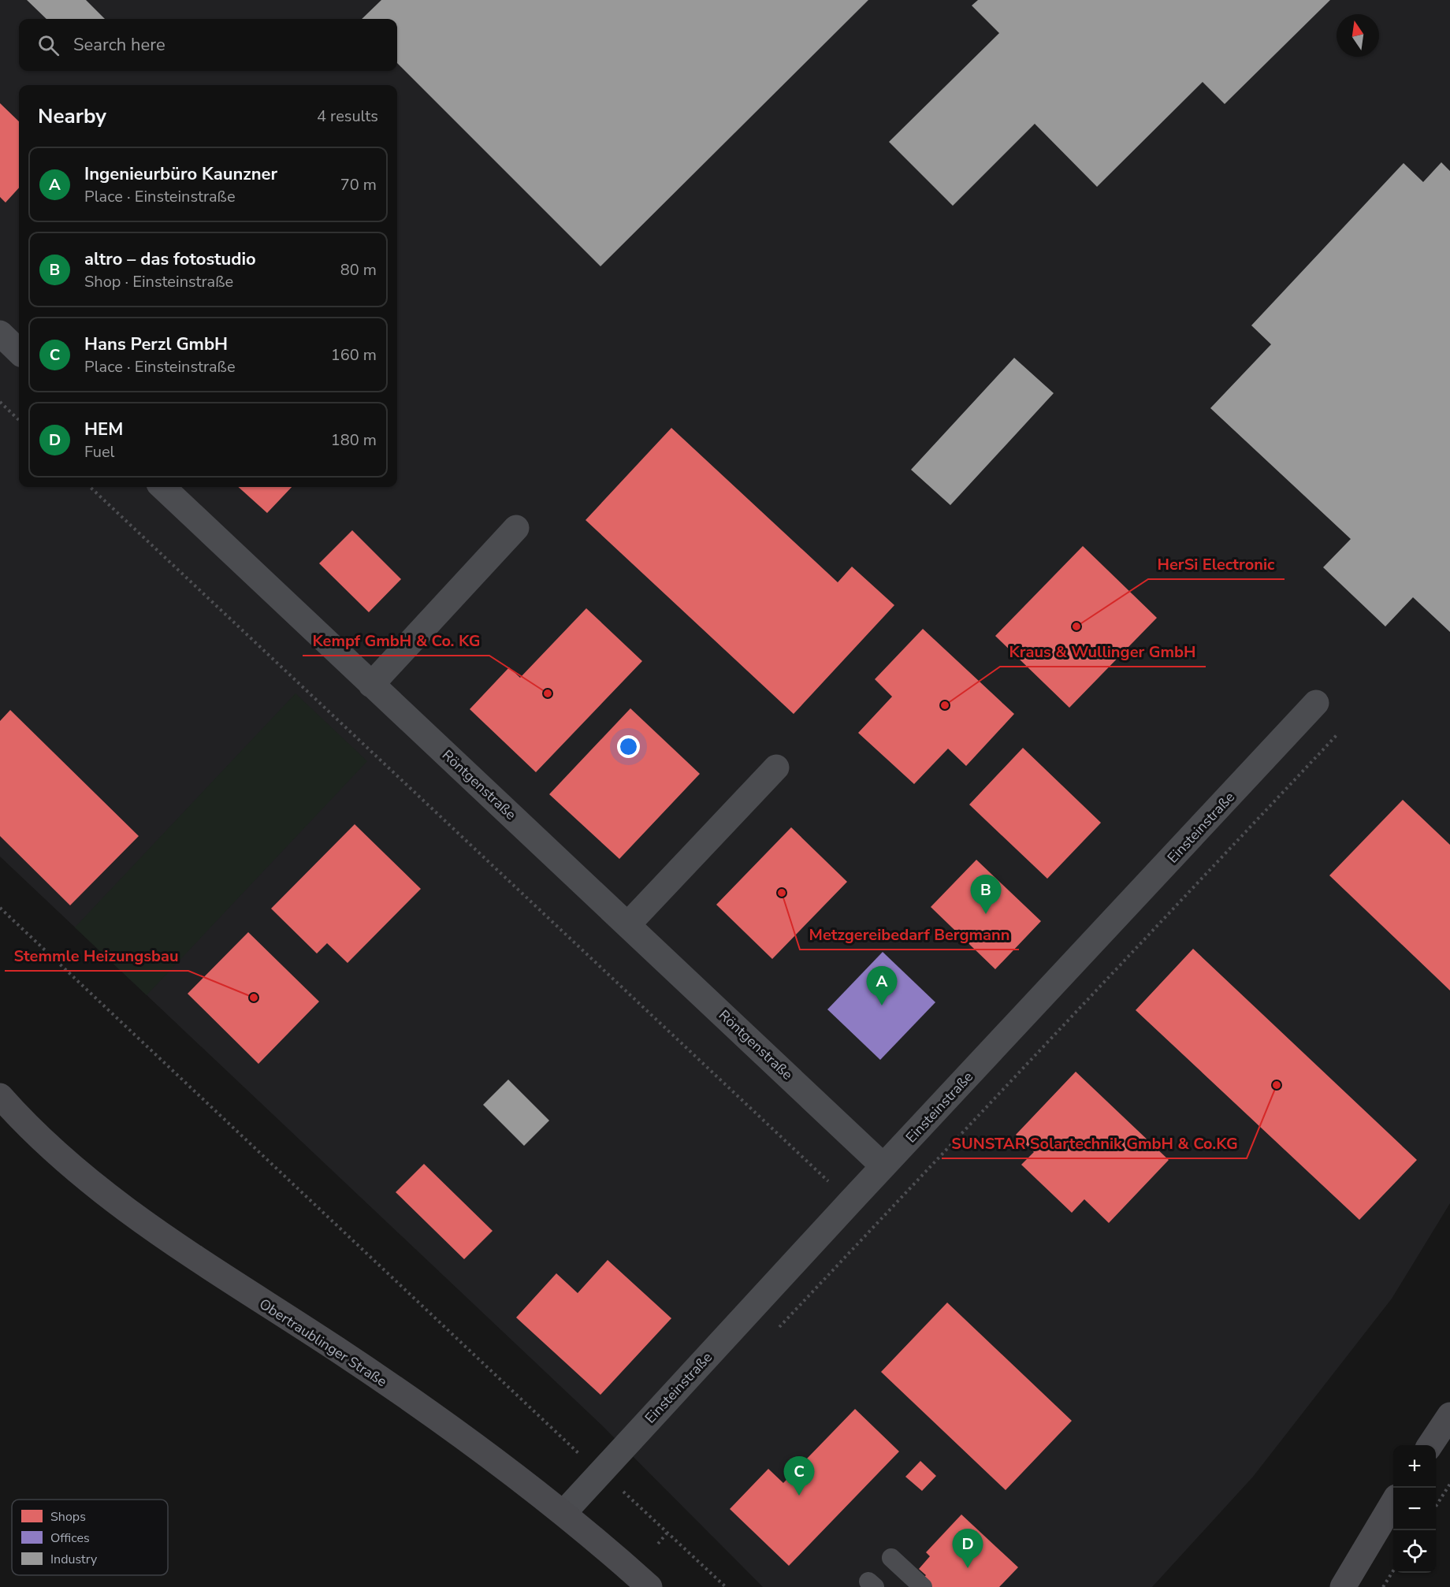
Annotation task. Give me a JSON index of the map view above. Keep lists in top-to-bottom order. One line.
{"streets":{"street":["Röntgenstraße","Einsteinstraße","Obertraublinger Straße"]},"crossings":[["Röntgenstraße","Einsteinstraße"],["Einsteinstraße","Obertraublinger Straße"]],"places":["HerSi Electronic","Kempf GmbH & Co. KG","Kraus & Wullinger GmbH","Metzgereibedarf Bergmann","Stemmle Heizungsbau","SUNSTAR Solartechnik GmbH & Co.KG"],"legend":["Shops","Offices","Industry"],"north":"top","page":{"search":"Search here","heading":["Nearby","4 results"],"list":[{"mark":"A","name":"Ingenieurbüro Kaunzner","note":"Place · Einsteinstraße","value":"70 m"},{"mark":"B","name":"altro – das fotostudio","note":"Shop · Einsteinstraße","value":"80 m"},{"mark":"C","name":"Hans Perzl GmbH","note":"Place · Einsteinstraße","value":"160 m"},{"mark":"D","name":"HEM","note":"Fuel","value":"180 m"}],"pins":["B","A","C","D"],"map_buttons":["+","−"]}}
